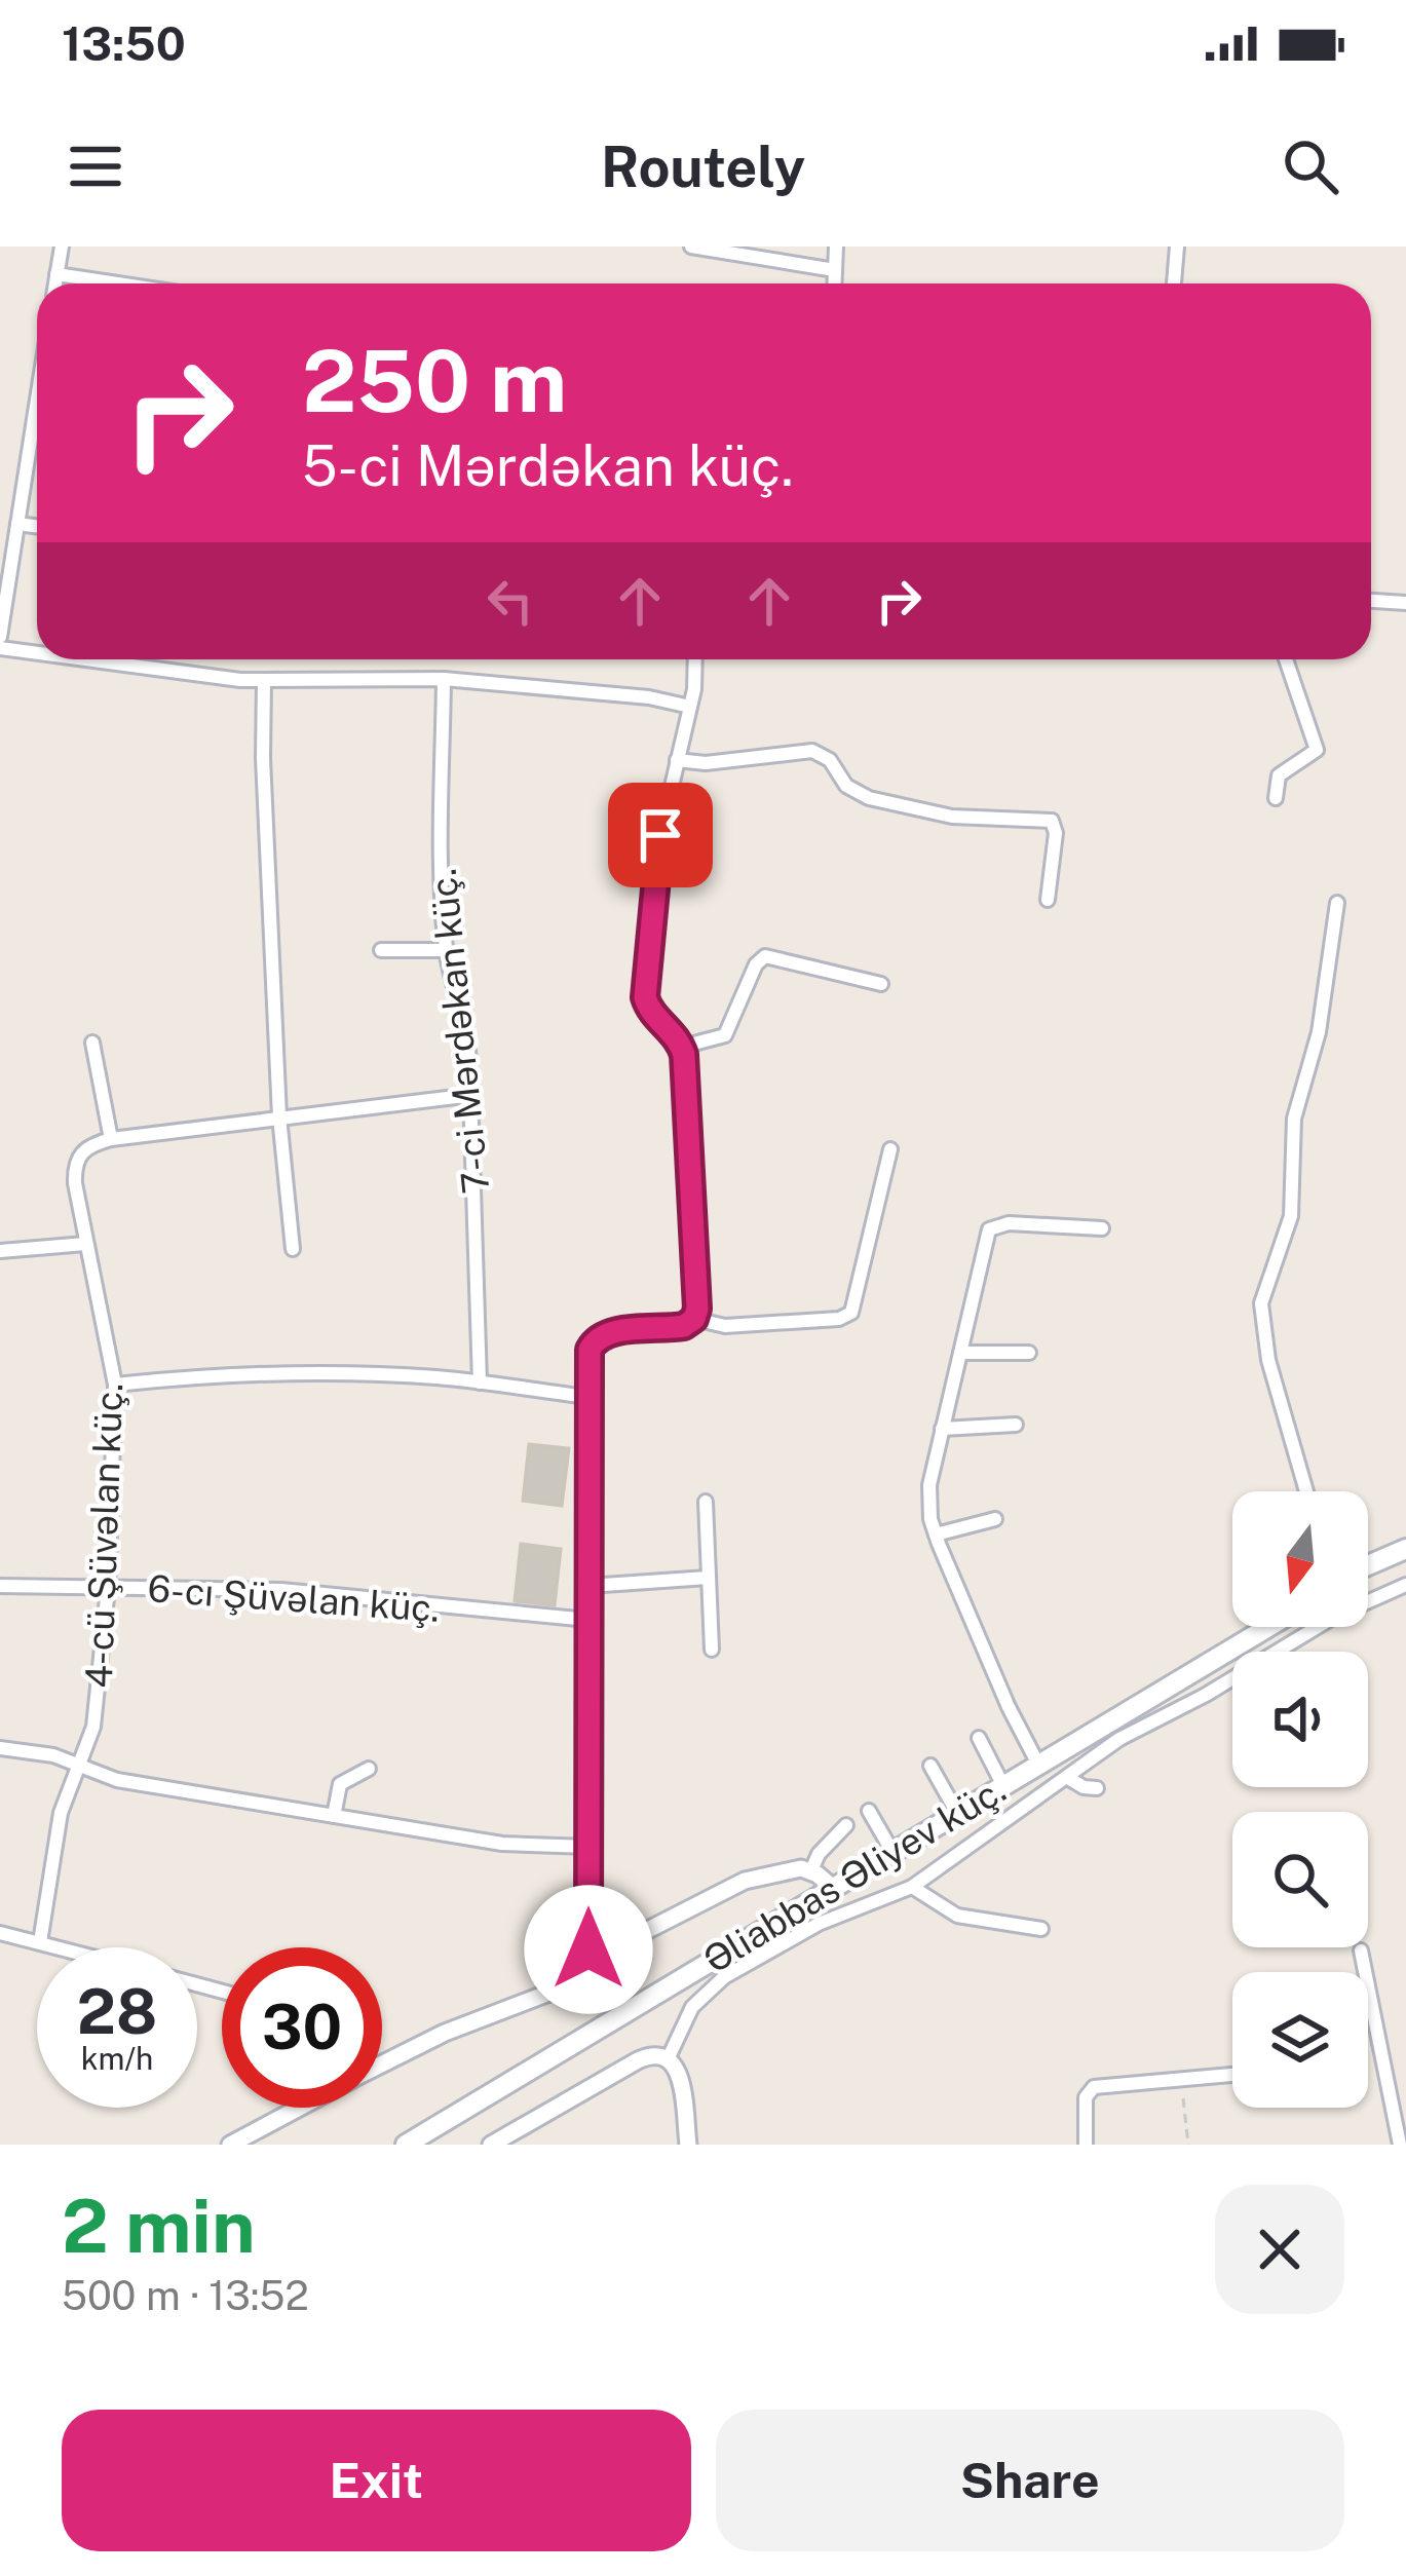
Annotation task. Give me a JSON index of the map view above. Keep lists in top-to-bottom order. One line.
{"streets":{"main road":["Əliabbas Əliyev küç."],"street":["7-ci Mərdəkan küç.","4-cü Şüvəlan küç.","6-cı Şüvəlan küç."]},"crossings":[["4-cü Şüvəlan küç.","6-cı Şüvəlan küç."]],"north":"bottom","page":{"status":"13:50","header":"Routely","turn":["250 m","5-ci Mərdəkan küç."],"speed":"28 km/h","limit":"30","heading":["2 min","500 m · 13:52"],"buttons":["Exit","Share"]}}
